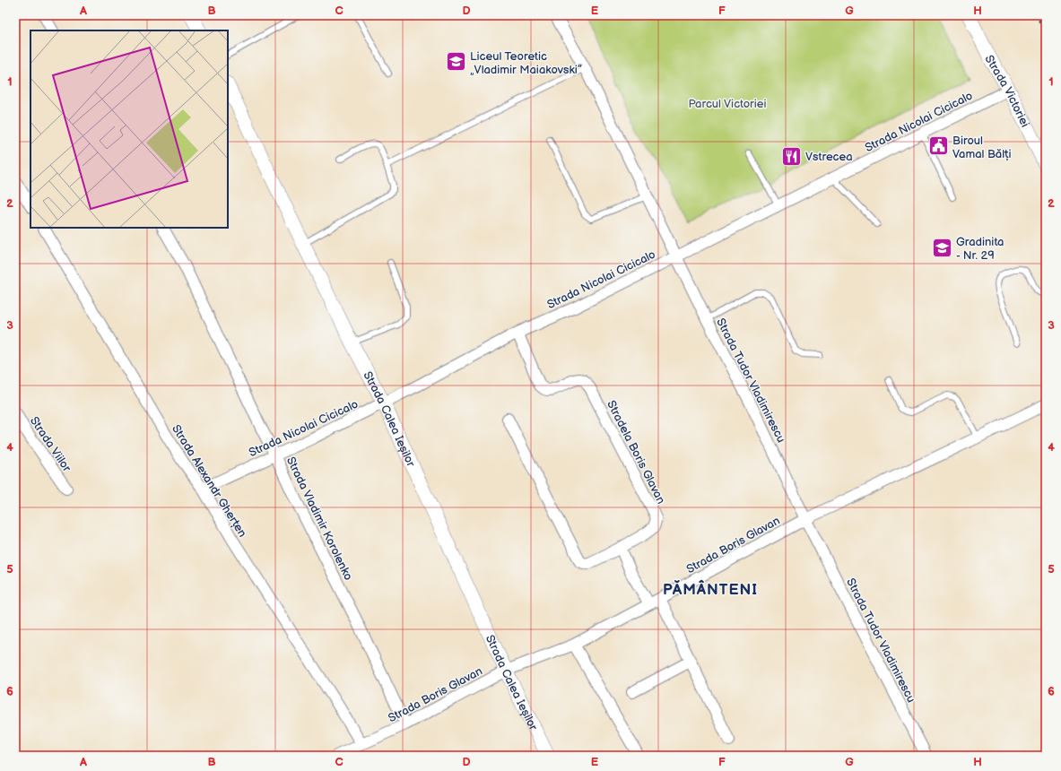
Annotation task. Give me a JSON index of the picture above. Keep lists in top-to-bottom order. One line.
{"streets":{"street":["Strada Victoriei","Strada Nicolai Cicicalo","Strada Tudor Vladimirescu","Strada Calea Ieșilor","Strada Viilor","Stradela Boris Glavan","Strada Alexandr Gherțen","Strada Vladimir Korolenko","Strada Boris Glavan"]},"crossings":[["Strada Victoriei","Strada Nicolai Cicicalo"],["Strada Nicolai Cicicalo","Strada Tudor Vladimirescu"],["Strada Nicolai Cicicalo","Strada Calea Ieșilor"],["Strada Nicolai Cicicalo","Stradela Boris Glavan"],["Strada Nicolai Cicicalo","Strada Alexandr Gherțen"],["Strada Nicolai Cicicalo","Strada Vladimir Korolenko"],["Strada Tudor Vladimirescu","Strada Boris Glavan"],["Strada Calea Ieșilor","Strada Boris Glavan"],["Strada Alexandr Gherțen","Strada Boris Glavan"],["Strada Vladimir Korolenko","Strada Boris Glavan"]],"districts":["PĂMÂNTENI"],"parks":["Parcul Victoriei"],"places":{"school or university":["Liceul Teoretic „Vladimir Maiakovski”","Gradinita - Nr. 29"],"public building":["Biroul Vamal Bălți"],"restaurant":["Vstrecea"]},"grid":{"columns":["A","B","C","D","E","F","G","H"],"rows":["1","2","3","4","5","6"]}}
